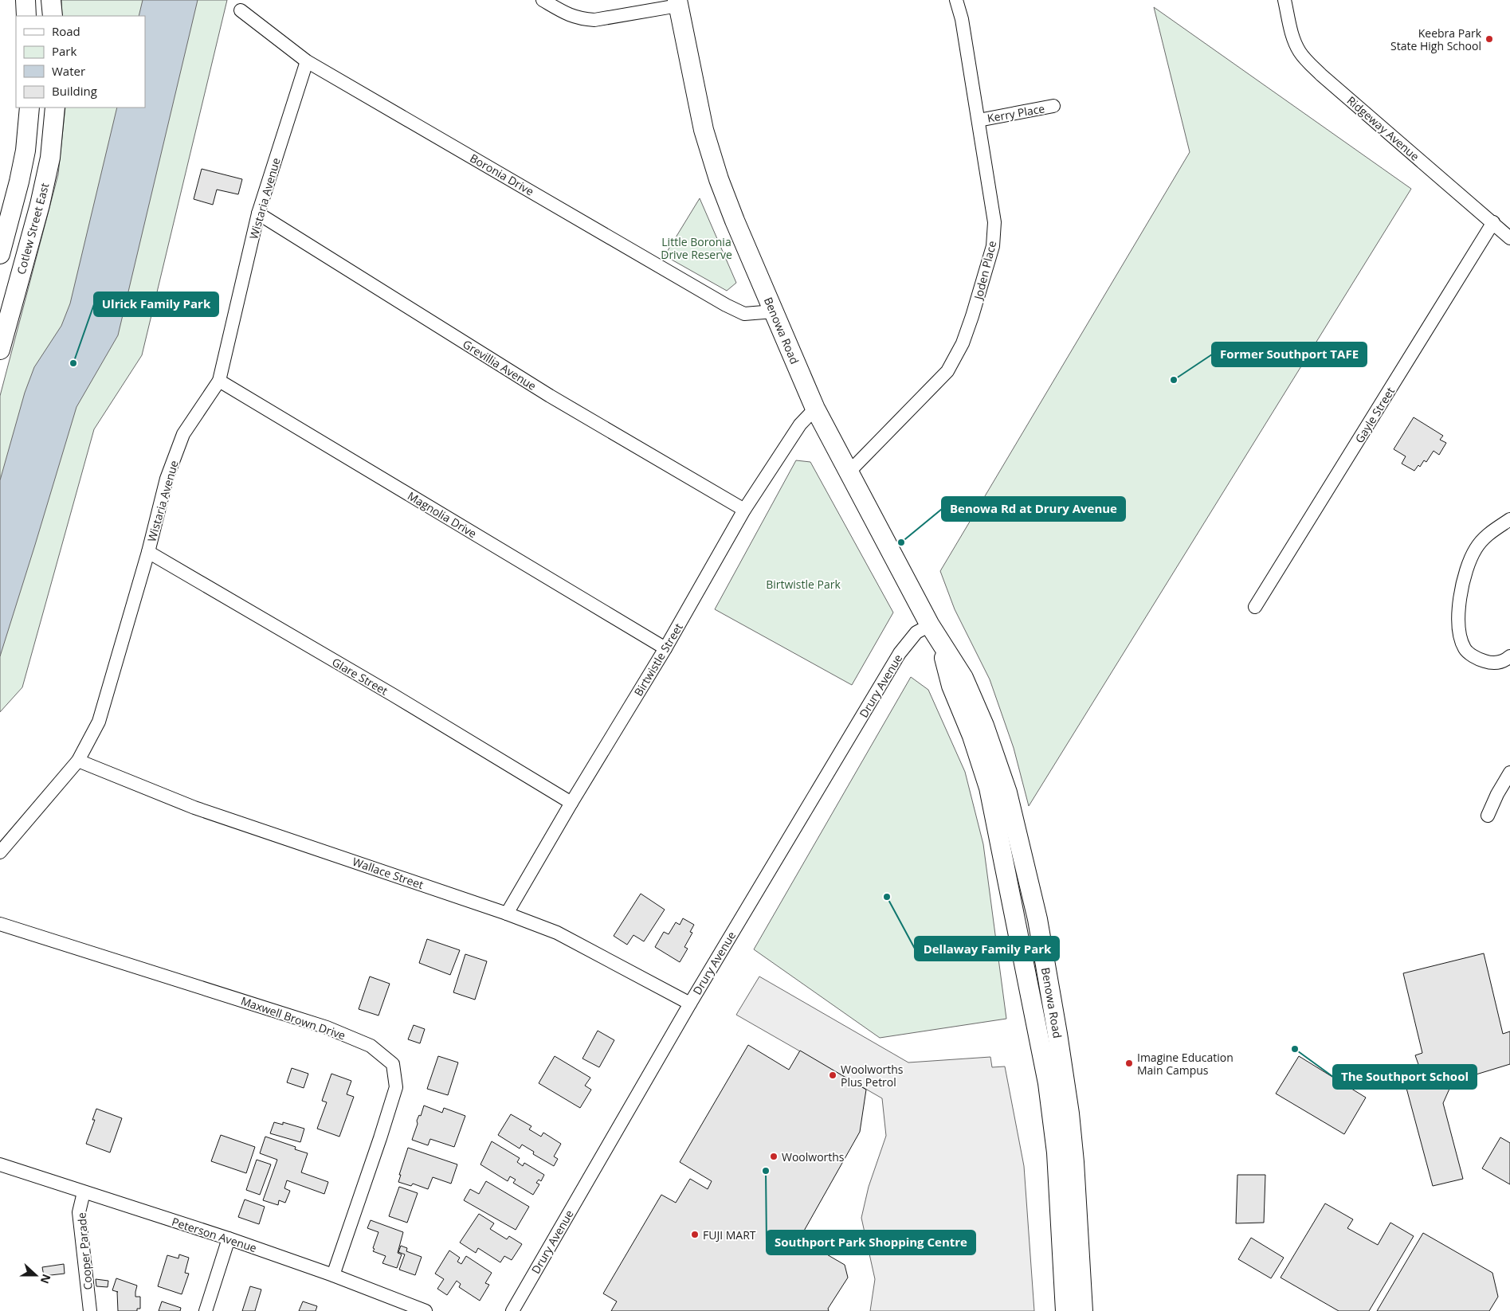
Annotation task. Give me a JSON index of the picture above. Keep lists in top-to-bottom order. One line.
{"streets":{"main road":["Cotlew Street East","Benowa Road"],"street":["Kerry Place","Ridgeway Avenue","Boronia Drive","Wistaria Avenue","Joden Place","Grevillia Avenue","Gayle Street","Magnolia Drive","Birtwistle Street","Glare Street","Drury Avenue","Wallace Street","Maxwell Brown Drive","Peterson Avenue","Cooper Parade"]},"crossings":[["Kerry Place","Joden Place"],["Ridgeway Avenue","Gayle Street"],["Boronia Drive","Wistaria Avenue"],["Boronia Drive","Benowa Road"],["Wistaria Avenue","Grevillia Avenue"],["Wistaria Avenue","Magnolia Drive"],["Wistaria Avenue","Glare Street"],["Wistaria Avenue","Wallace Street"],["Joden Place","Benowa Road"],["Benowa Road","Birtwistle Street"],["Benowa Road","Drury Avenue"],["Grevillia Avenue","Birtwistle Street"],["Magnolia Drive","Birtwistle Street"],["Birtwistle Street","Glare Street"],["Birtwistle Street","Wallace Street"],["Drury Avenue","Wallace Street"],["Maxwell Brown Drive","Peterson Avenue"],["Peterson Avenue","Cooper Parade"]],"parks":["Little Boronia Drive Reserve","Birtwistle Park"],"places":["Keebra Park State High School","Ulrick Family Park","Former Southport TAFE","Benowa Rd at Drury Avenue","Dellaway Family Park","The Southport School","Imagine Education Main Campus","Woolworths Plus Petrol","Woolworths","Southport Park Shopping Centre","FUJI MART"],"legend":["Road","Park","Water","Building"],"north":"right"}
